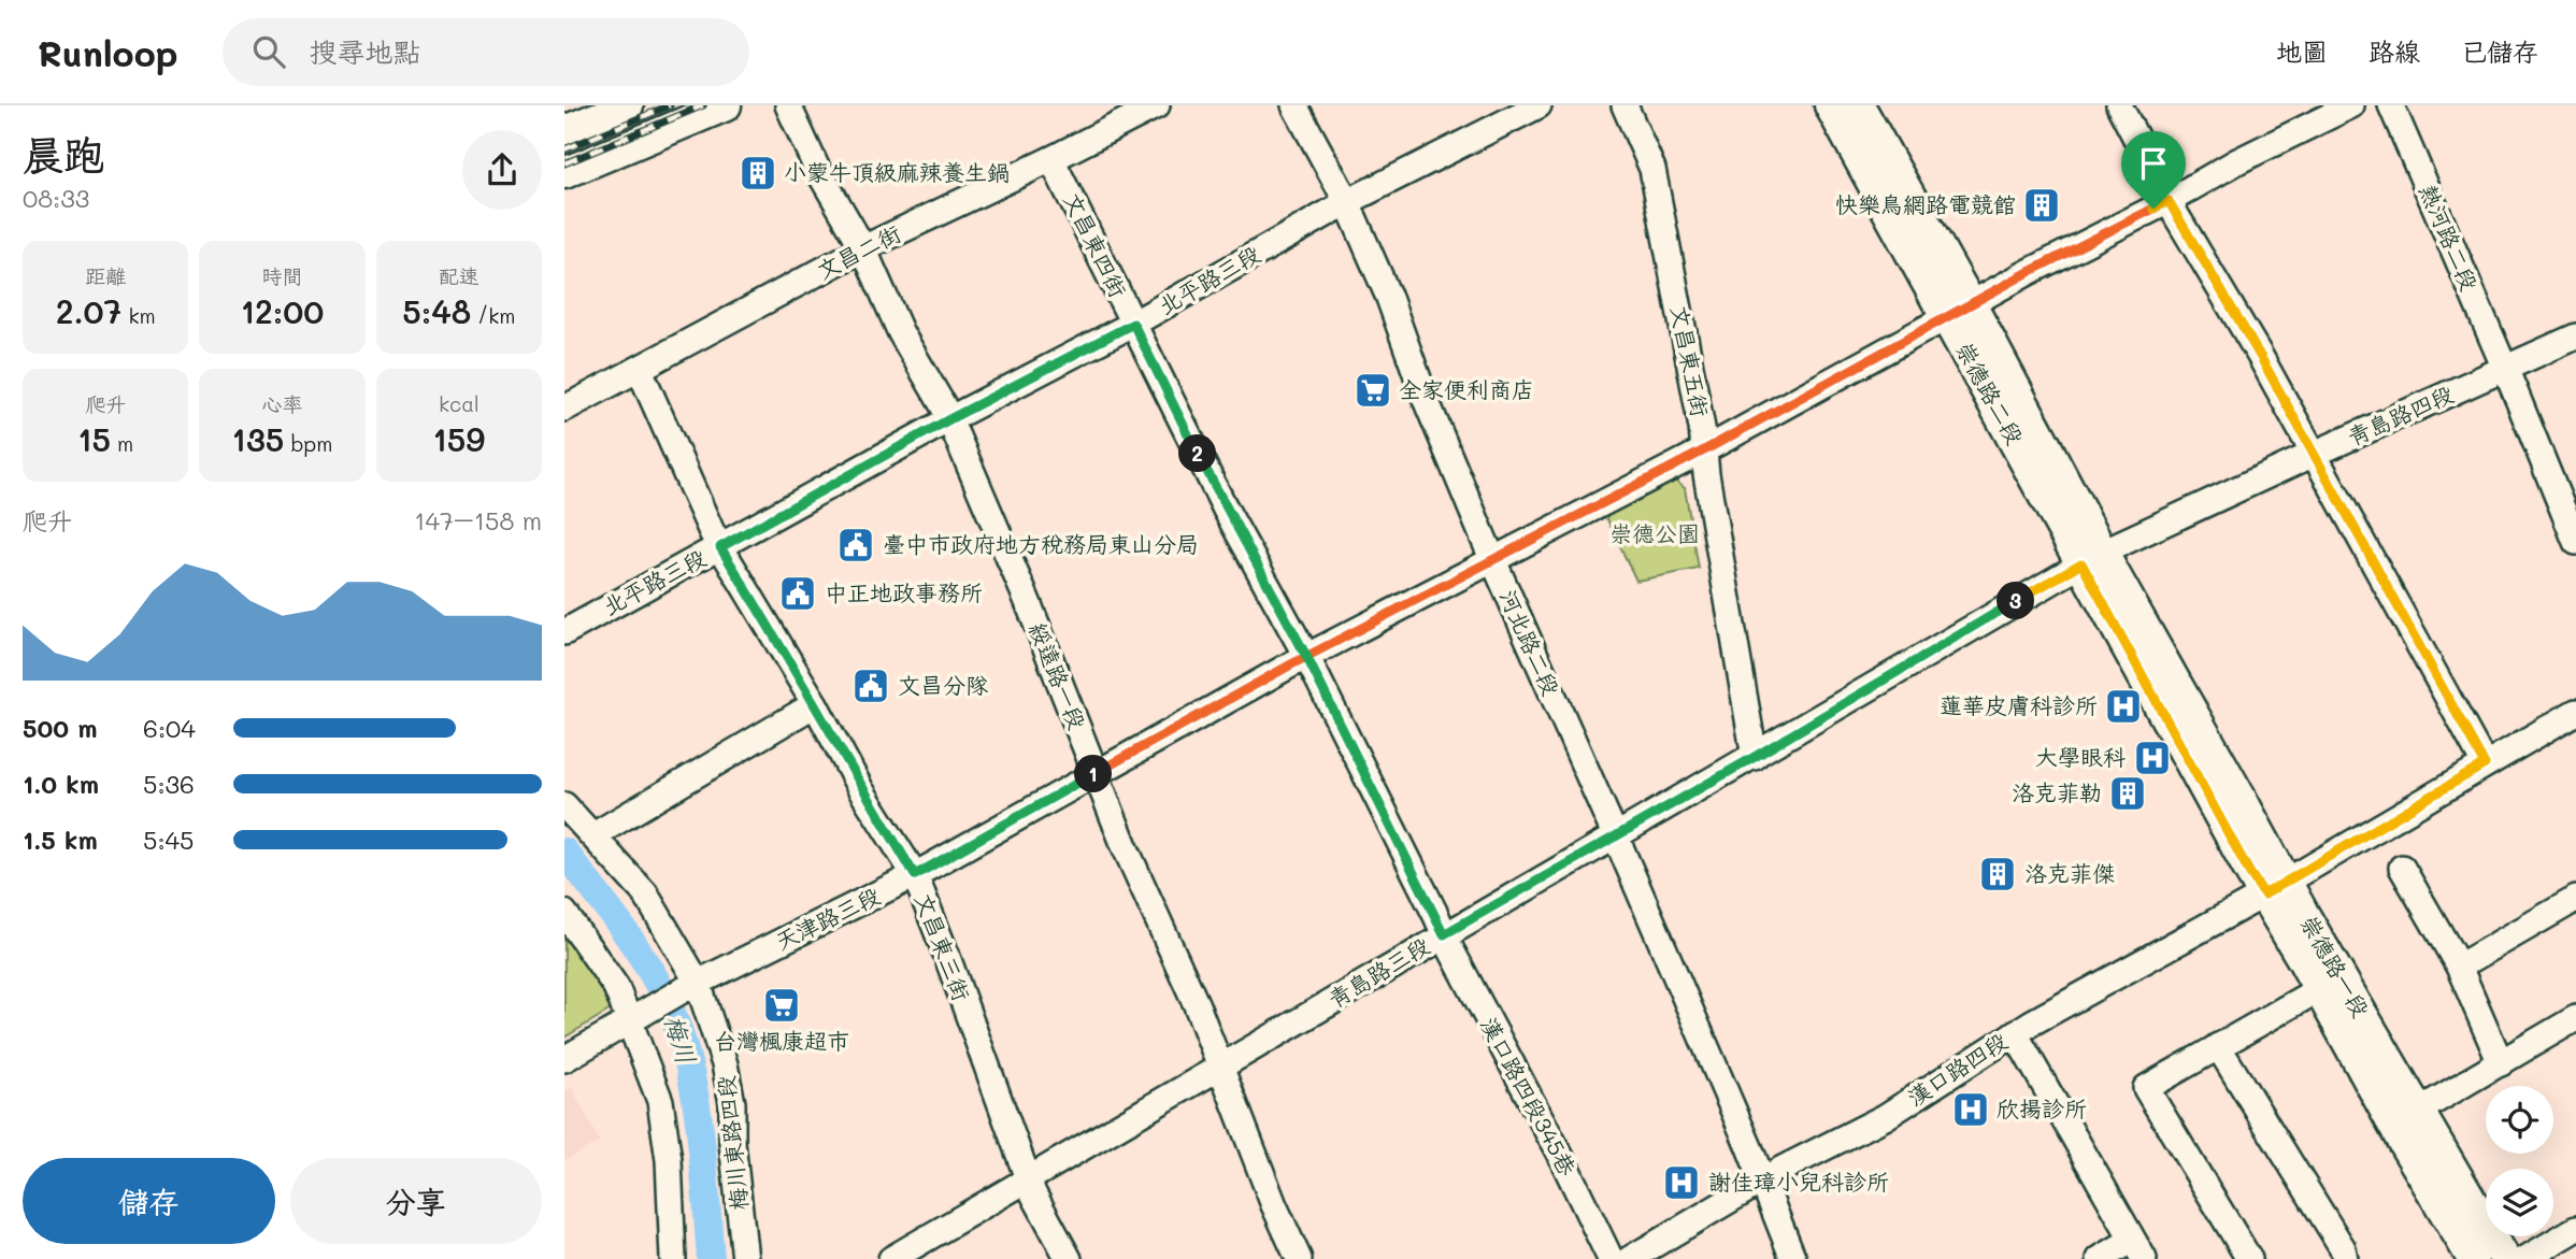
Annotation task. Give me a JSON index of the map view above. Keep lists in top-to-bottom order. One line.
{"streets":{"main road":["崇德路二段","崇德路一段"],"street":["熱河路二段","文昌東四街","文昌二街","北平路三段","文昌東五街","青島路四段","河北路二段","綏遠路一段","天津路三段","文昌東三街","青島路三段","漢口路四段","漢口路四段345巷","梅川東路四段"]},"crossings":[["熱河路二段","青島路四段"],["文昌東四街","文昌二街"],["文昌東四街","北平路三段"],["文昌東四街","天津路三段"],["文昌東四街","青島路三段"],["文昌東四街","漢口路四段345巷"],["文昌二街","綏遠路一段"],["文昌二街","文昌東三街"],["北平路三段","河北路二段"],["北平路三段","綏遠路一段"],["北平路三段","文昌東三街"],["文昌東五街","天津路三段"],["文昌東五街","青島路三段"],["崇德路二段","青島路四段"],["崇德路二段","天津路三段"],["崇德路二段","崇德路一段"],["崇德路二段","青島路三段"],["青島路四段","崇德路一段"],["青島路四段","青島路三段"],["河北路二段","天津路三段"],["河北路二段","青島路三段"],["河北路二段","漢口路四段"],["綏遠路一段","天津路三段"],["綏遠路一段","青島路三段"],["天津路三段","文昌東三街"],["天津路三段","梅川東路四段"],["文昌東三街","青島路三段"],["崇德路一段","青島路三段"],["崇德路一段","漢口路四段"],["青島路三段","漢口路四段345巷"]],"water":["梅川"],"parks":["崇德公園"],"places":{"building":["小蒙牛頂級麻辣養生鍋","快樂鳥網路電競館","洛克菲勒","洛克菲傑"],"supermarket":["全家便利商店","台灣楓康超市"],"public building":["臺中市政府地方稅務局東山分局","中正地政事務所","文昌分隊"],"hospital":["蓮華皮膚科診所","大學眼科","欣揚診所","謝佳璋小兒科診所"]},"page":{"header":"Runloop","search":"搜尋地點","nav":["地圖","路線","已儲存"],"heading":["晨跑","08:33"],"stats":[["距離","2.07 km"],["時間","12:00"],["配速","5:48 /km"],["爬升","15 m"],["心率","135 bpm"],["kcal","159"]],"pins":["2","3","1"],"chart":["爬升","147–158 m"],"list":[{"name":"500 m","note":"6:04"},{"name":"1.0 km","note":"5:36"},{"name":"1.5 km","note":"5:45"}],"buttons":["儲存","分享"]}}
